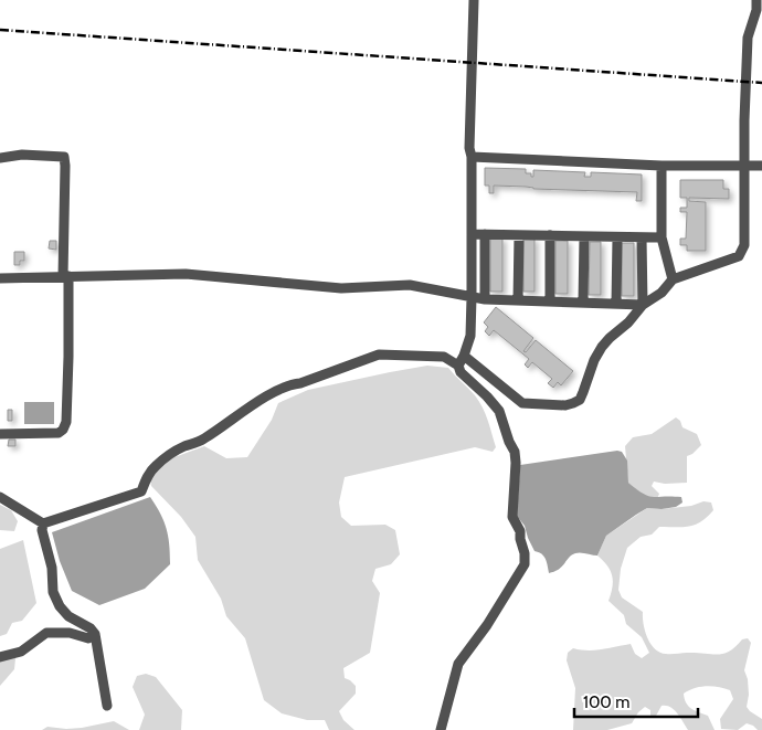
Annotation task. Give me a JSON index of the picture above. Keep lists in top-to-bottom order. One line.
{"scale_bar":"100 m"}
